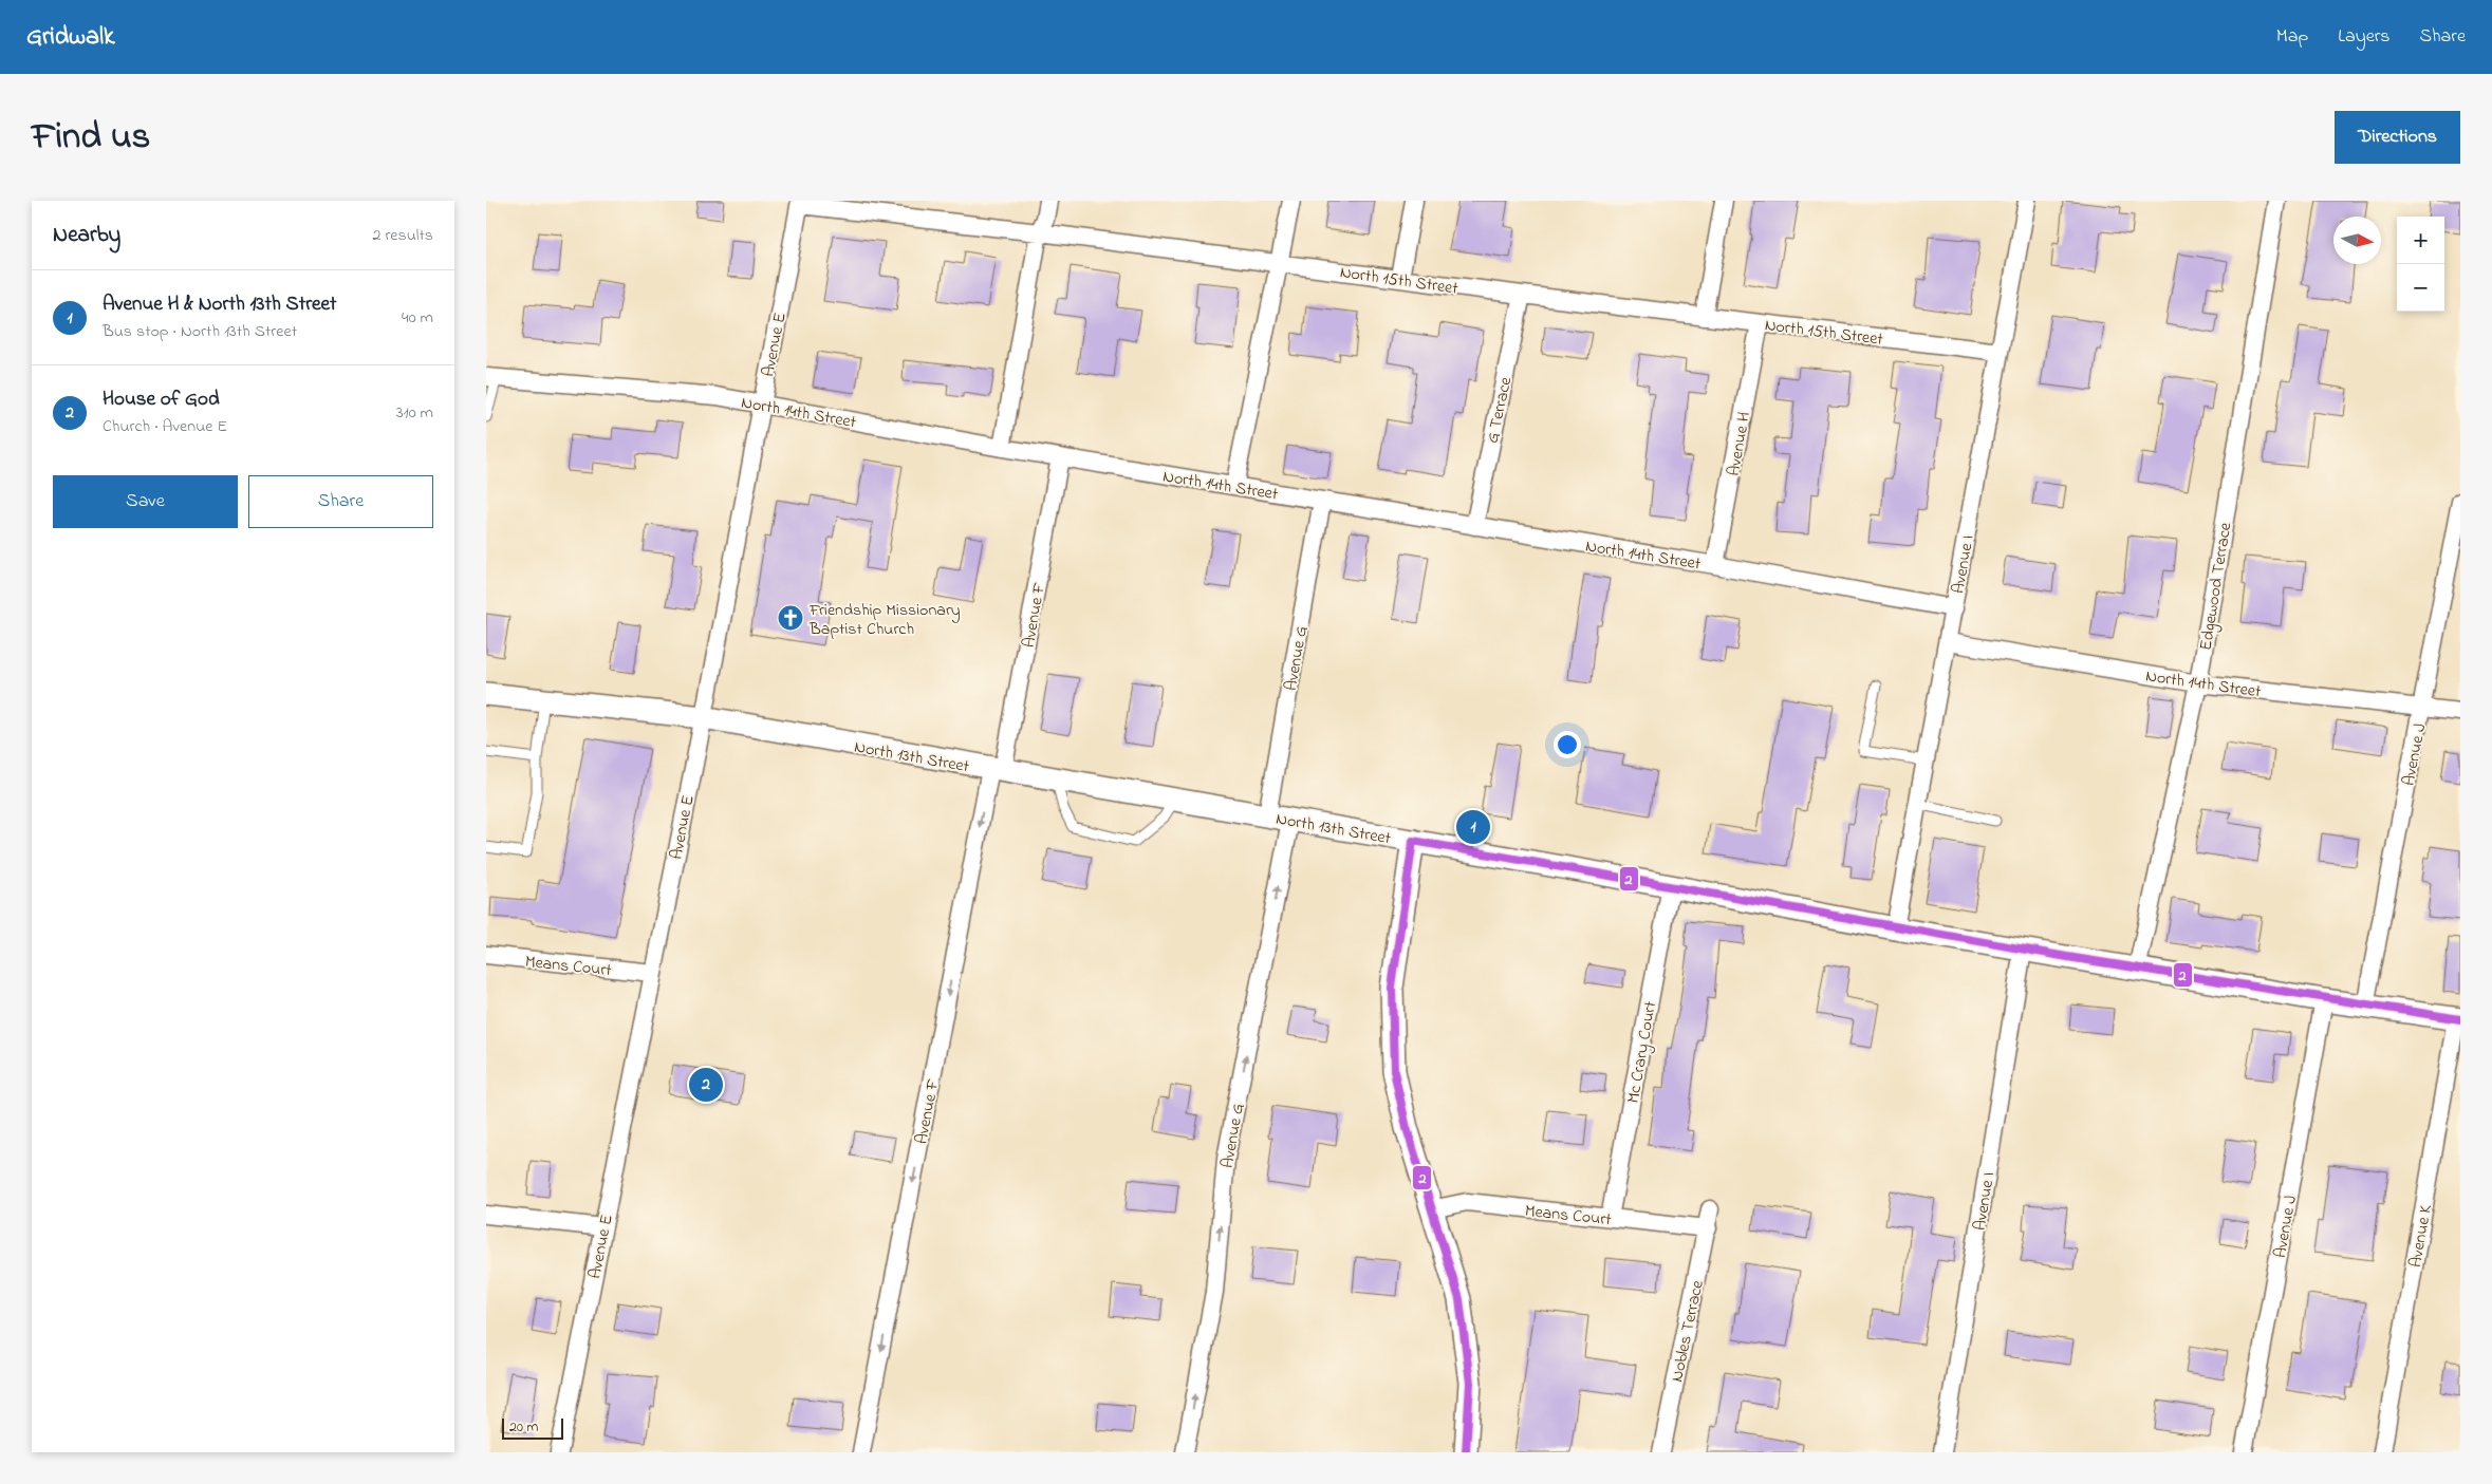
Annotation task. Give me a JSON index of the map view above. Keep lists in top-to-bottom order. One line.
{"streets":{"street":["North 15th Street","Avenue E","G Terrace","North 14th Street","Avenue H","Avenue I","Edgewood Terrace","Avenue F","Avenue G","Avenue J","North 13th Street","Means Court","Mc Crary Court","Avenue K","Nobles Terrace"]},"crossings":[["North 15th Street","Avenue E"],["North 15th Street","G Terrace"],["North 15th Street","Avenue H"],["North 15th Street","Avenue I"],["Avenue E","North 14th Street"],["Avenue E","North 13th Street"],["Avenue E","Means Court"],["G Terrace","North 14th Street"],["North 14th Street","Avenue H"],["North 14th Street","Avenue I"],["North 14th Street","Edgewood Terrace"],["North 14th Street","Avenue F"],["North 14th Street","Avenue G"],["North 14th Street","Avenue J"],["Avenue I","North 13th Street"],["Edgewood Terrace","North 13th Street"],["Avenue F","North 13th Street"],["Avenue G","North 13th Street"],["Avenue J","North 13th Street"],["North 13th Street","Mc Crary Court"],["North 13th Street","Avenue K"],["Means Court","Mc Crary Court"],["Means Court","Nobles Terrace"]],"one_way":["Avenue F"],"places":{"church":["Friendship Missionary Baptist Church"]},"lines":["transit line 2"],"scale_bar":"20 m","north":"right","page":{"header":"Gridwalk","nav":["Map","Layers","Share"],"title":"Find us","buttons":["Directions",["Save","Share"]],"heading":["Nearby","2 results"],"map_buttons":["+","−"],"list":[{"mark":"1","name":"Avenue H & North 13th Street","note":"Bus stop · North 13th Street","value":"40 m"},{"mark":"2","name":"House of God","note":"Church · Avenue E","value":"310 m"}],"pins":["1","2"],"scale":"20 m"}}
